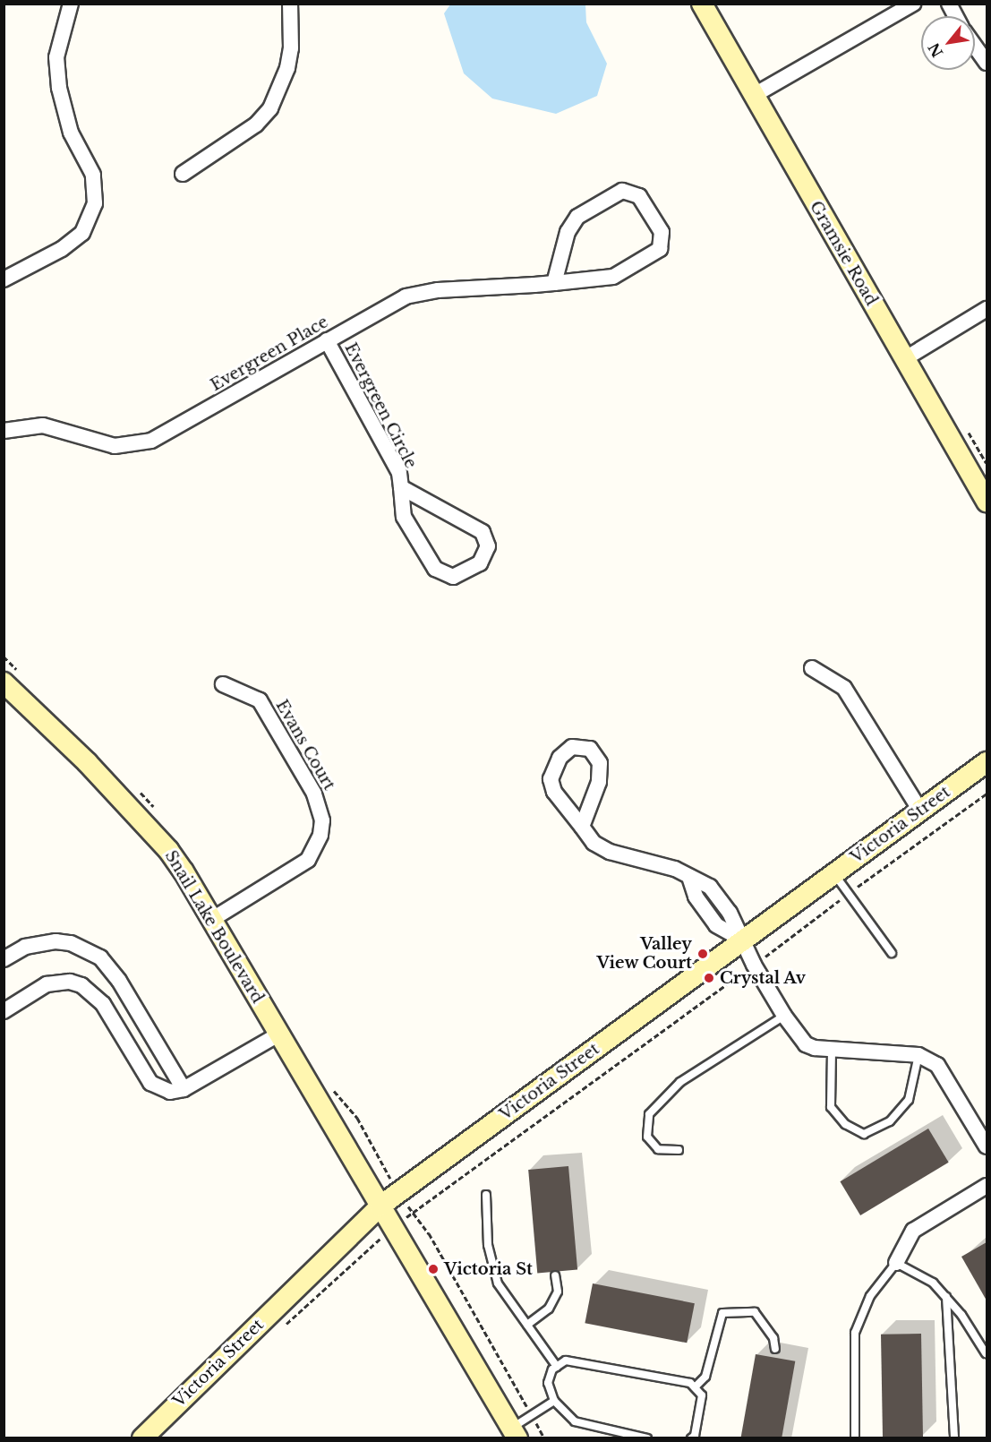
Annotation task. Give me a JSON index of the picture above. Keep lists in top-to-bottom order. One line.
{"streets":{"street":["Gramsie Road","Evergreen Place","Evergreen Circle","Evans Court","Victoria Street","Snail Lake Boulevard"]},"crossings":[["Evergreen Place","Evergreen Circle"],["Evans Court","Snail Lake Boulevard"],["Victoria Street","Snail Lake Boulevard"]],"places":["Valley View Court","Crystal Av","Victoria St"],"north":"bottom left"}
